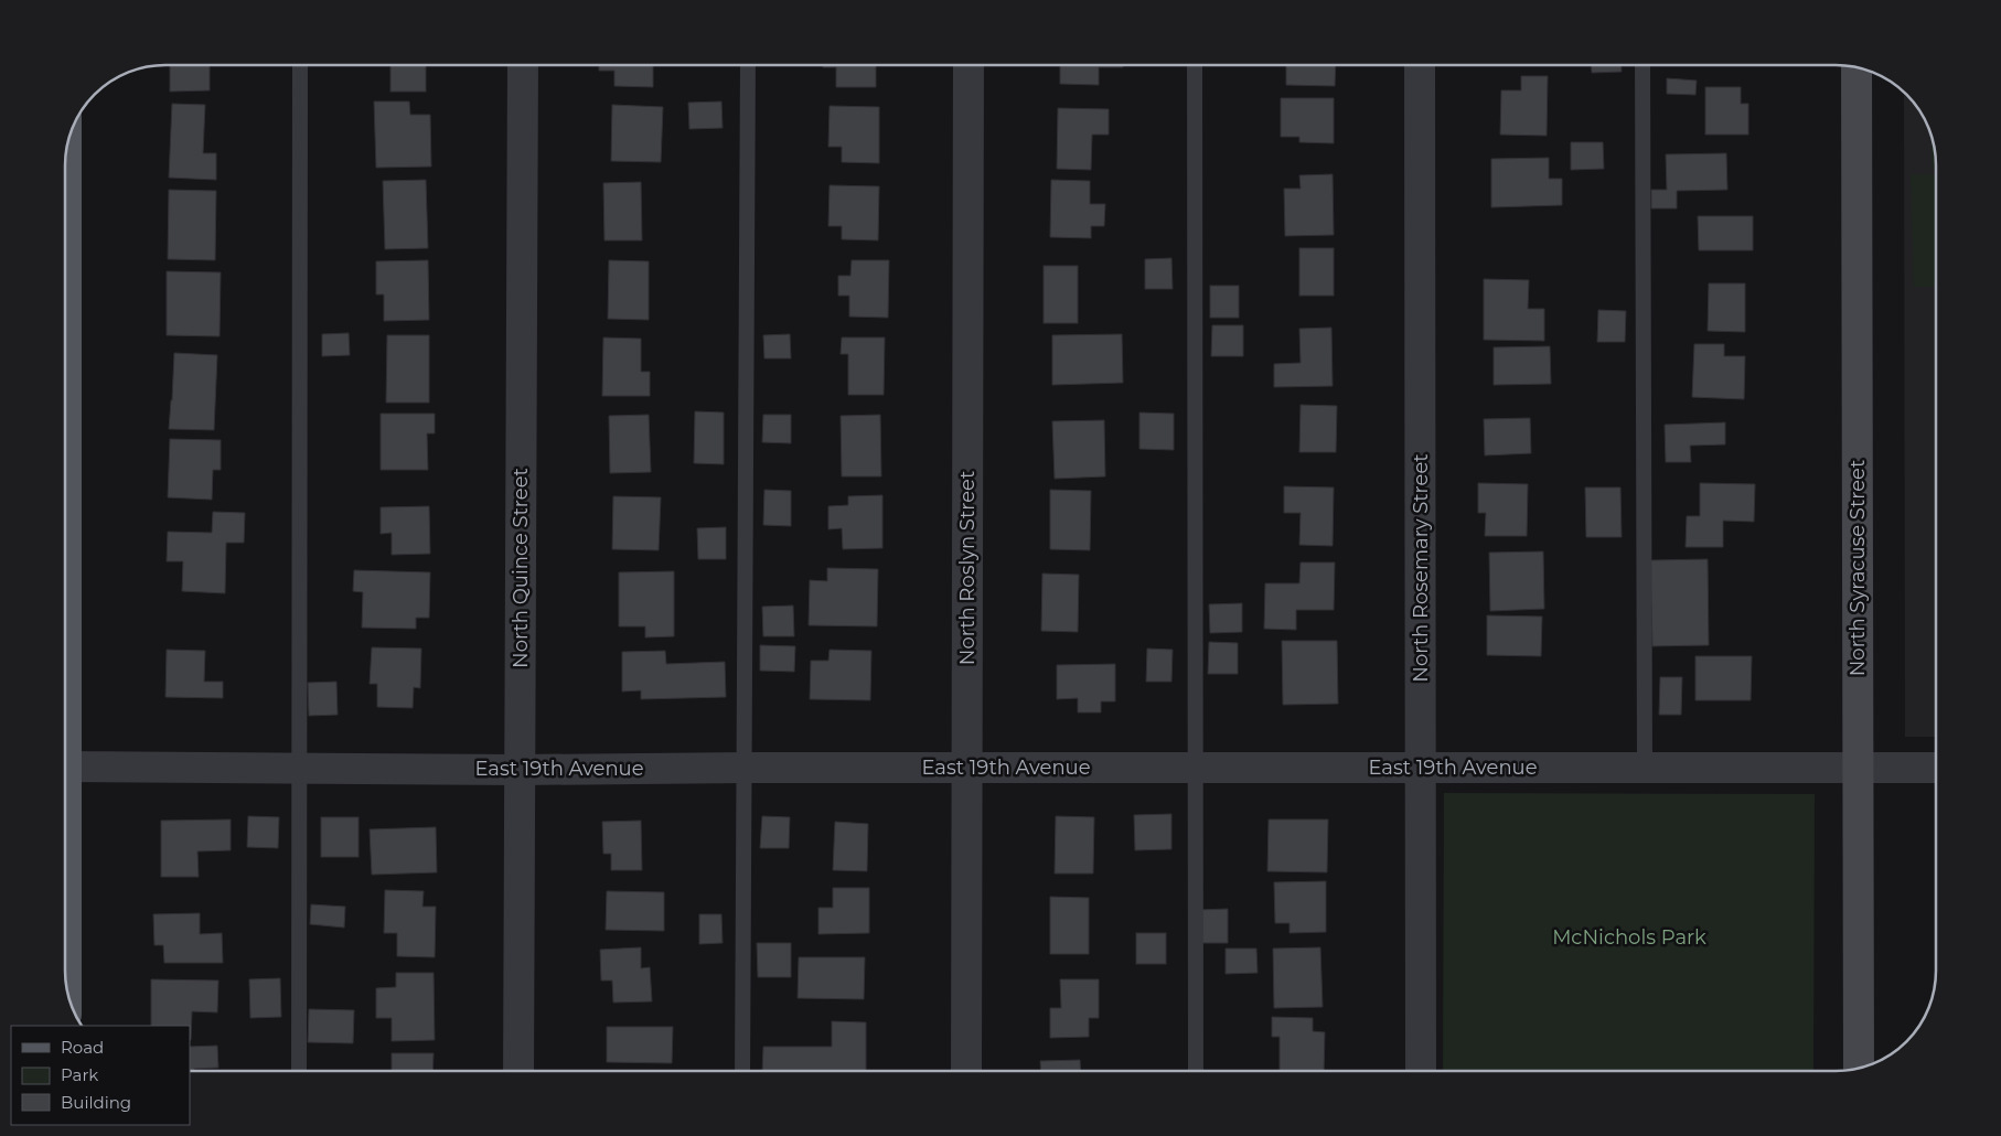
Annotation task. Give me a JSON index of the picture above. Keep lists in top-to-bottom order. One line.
{"streets":{"street":["North Quince Street","North Roslyn Street","North Rosemary Street","North Syracuse Street","East 19th Avenue"]},"crossings":[["North Quince Street","East 19th Avenue"],["North Roslyn Street","East 19th Avenue"],["North Rosemary Street","East 19th Avenue"],["North Syracuse Street","East 19th Avenue"]],"parks":["McNichols Park"],"legend":["Road","Park","Building"]}
